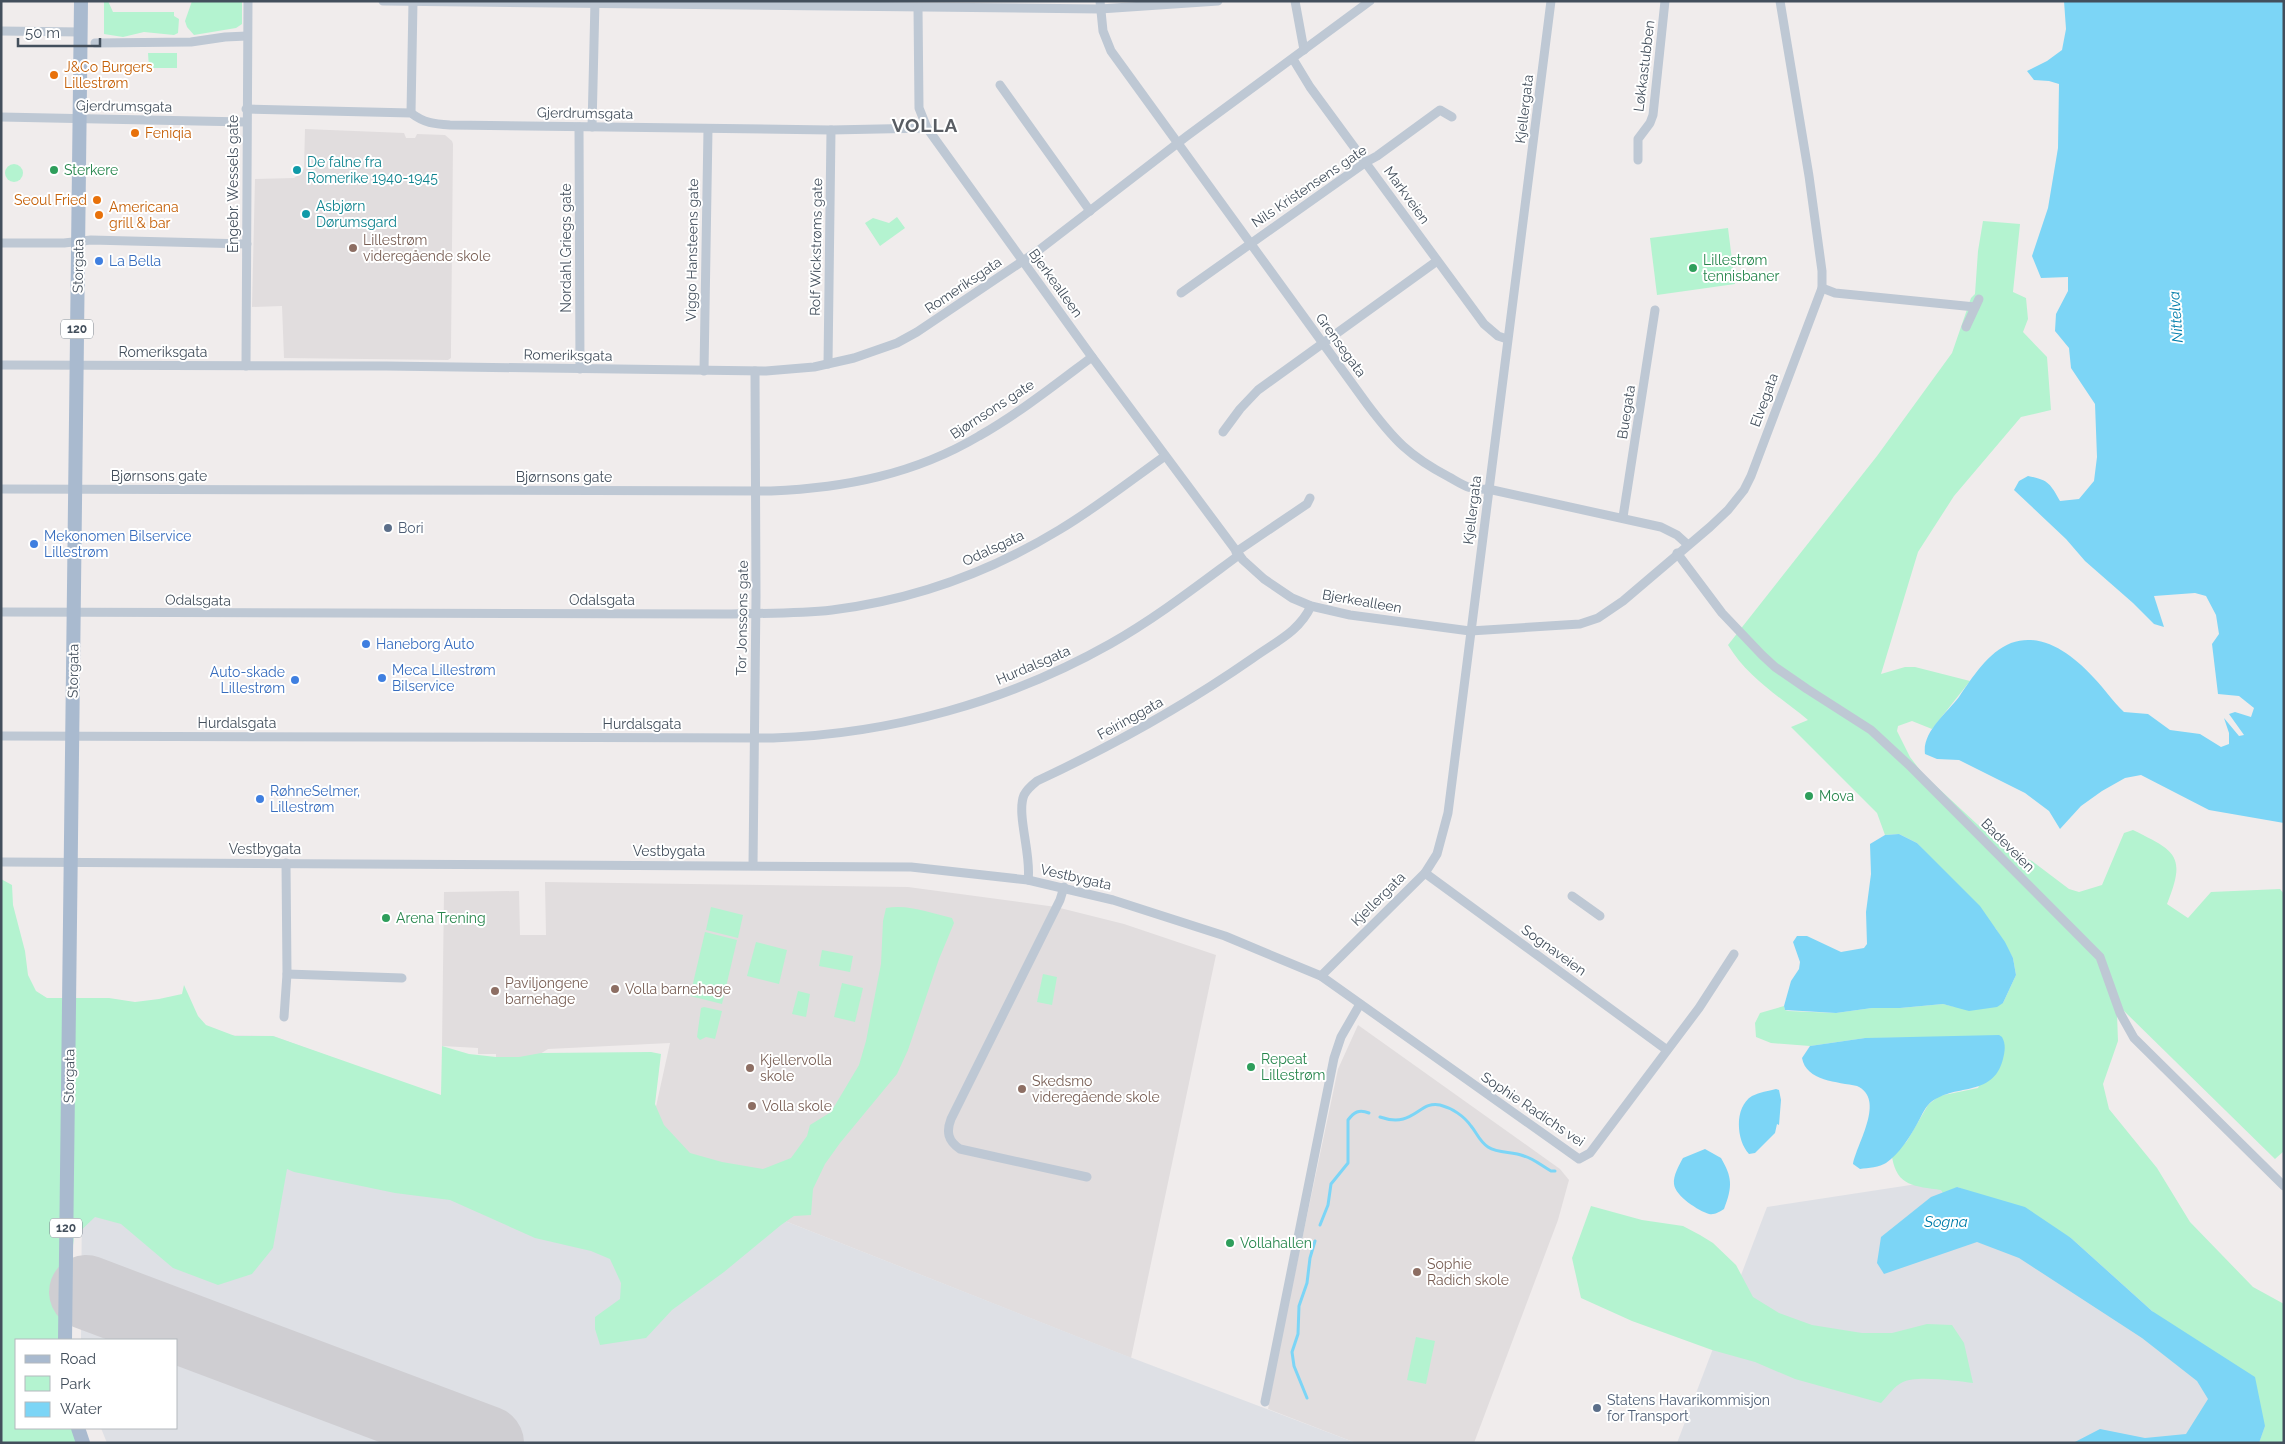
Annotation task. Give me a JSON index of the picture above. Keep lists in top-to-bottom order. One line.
{"streets":{"main road":["Storgata","120"],"street":["Løkkastubben","Gjerdrumsgata","Kjellergata","Engebr. Wessels gate","Nils Kristensens gate","Markveien","Rolf Wickstrøms gate","Nordahl Griegs gate","Viggo Hansteens gate","Bjerkealleen","Romeriksgata","Grensegata","Elvegata","Bjørnsons gate","Buegata","Odalsgata","Tor Jonssons gate","Hurdalsgata","Feiringgata","Badeveien","Vestbygata","Sognaveien","Sophie Radichs vei"]},"crossings":[["Gjerdrumsgata","Engebr. Wessels gate"],["Gjerdrumsgata","Rolf Wickstrøms gate"],["Gjerdrumsgata","Nordahl Griegs gate"],["Gjerdrumsgata","Viggo Hansteens gate"],["Gjerdrumsgata","Storgata"],["Gjerdrumsgata","Bjerkealleen"],["Kjellergata","Markveien"],["Kjellergata","Bjerkealleen"],["Kjellergata","Grensegata"],["Kjellergata","Elvegata"],["Kjellergata","Vestbygata"],["Kjellergata","Sognaveien"],["Kjellergata","Sophie Radichs vei"],["Engebr. Wessels gate","Romeriksgata"],["Nils Kristensens gate","Markveien"],["Nils Kristensens gate","Grensegata"],["Markveien","Romeriksgata"],["Rolf Wickstrøms gate","Romeriksgata"],["Nordahl Griegs gate","Romeriksgata"],["Viggo Hansteens gate","Romeriksgata"],["Storgata","Romeriksgata"],["Storgata","Bjørnsons gate"],["Storgata","Odalsgata"],["Storgata","Hurdalsgata"],["Storgata","Vestbygata"],["Bjerkealleen","Romeriksgata"],["Bjerkealleen","Elvegata"],["Bjerkealleen","Bjørnsons gate"],["Bjerkealleen","Odalsgata"],["Bjerkealleen","Hurdalsgata"],["Bjerkealleen","Feiringgata"],["Romeriksgata","Grensegata"],["Romeriksgata","Tor Jonssons gate"],["Grensegata","Elvegata"],["Grensegata","Buegata"],["Elvegata","Badeveien"],["Bjørnsons gate","Tor Jonssons gate"],["Odalsgata","Tor Jonssons gate"],["Tor Jonssons gate","Hurdalsgata"],["Tor Jonssons gate","Vestbygata"],["Feiringgata","Vestbygata"],["Vestbygata","Sophie Radichs vei"],["Sognaveien","Sophie Radichs vei"]],"districts":["VOLLA"],"water":["Nittelva","Sogna"],"places":["J&Co Burgers Lillestrøm","Feniqia","Sterkere","De falne fra Romerike 1940-1945","Seoul Fried","Asbjørn Dørumsgard","Americana grill & bar","Lillestrøm videregående skole","La Bella","Lillestrøm tennisbaner","Bori","Mekonomen Bilservice Lillestrøm","Haneborg Auto","Meca Lillestrøm Bilservice","Auto-skade Lillestrøm","Mova","RøhneSelmer, Lillestrøm","Arena Trening","Volla barnehage","Paviljongene barnehage","Repeat Lillestrøm","Kjellervolla skole","Skedsmo videregående skole","Volla skole","Vollahallen","Sophie Radich skole","Statens Havarikommisjon for Transport"],"legend":["Road","Park","Water"],"scale_bar":"50 m"}
